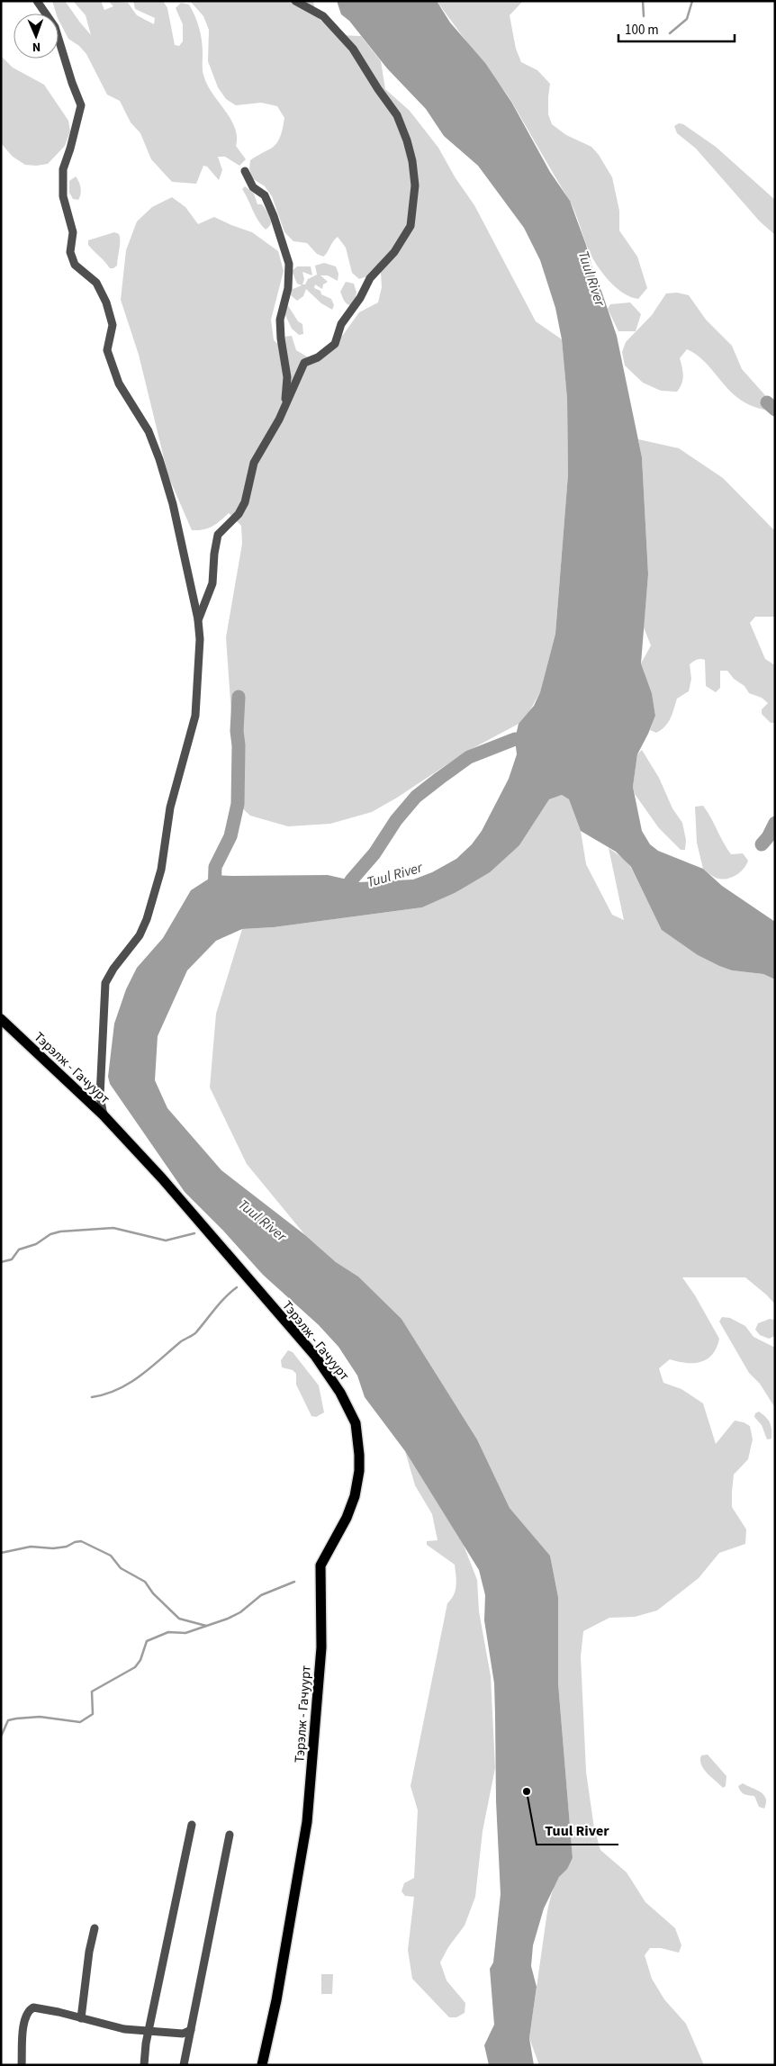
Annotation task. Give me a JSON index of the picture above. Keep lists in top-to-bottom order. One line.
{"streets":{"main road":["Тэрэлж - Гачуурт"]},"water":["Tuul River"],"places":["Tuul River"],"scale_bar":"100 m","north":"bottom"}
